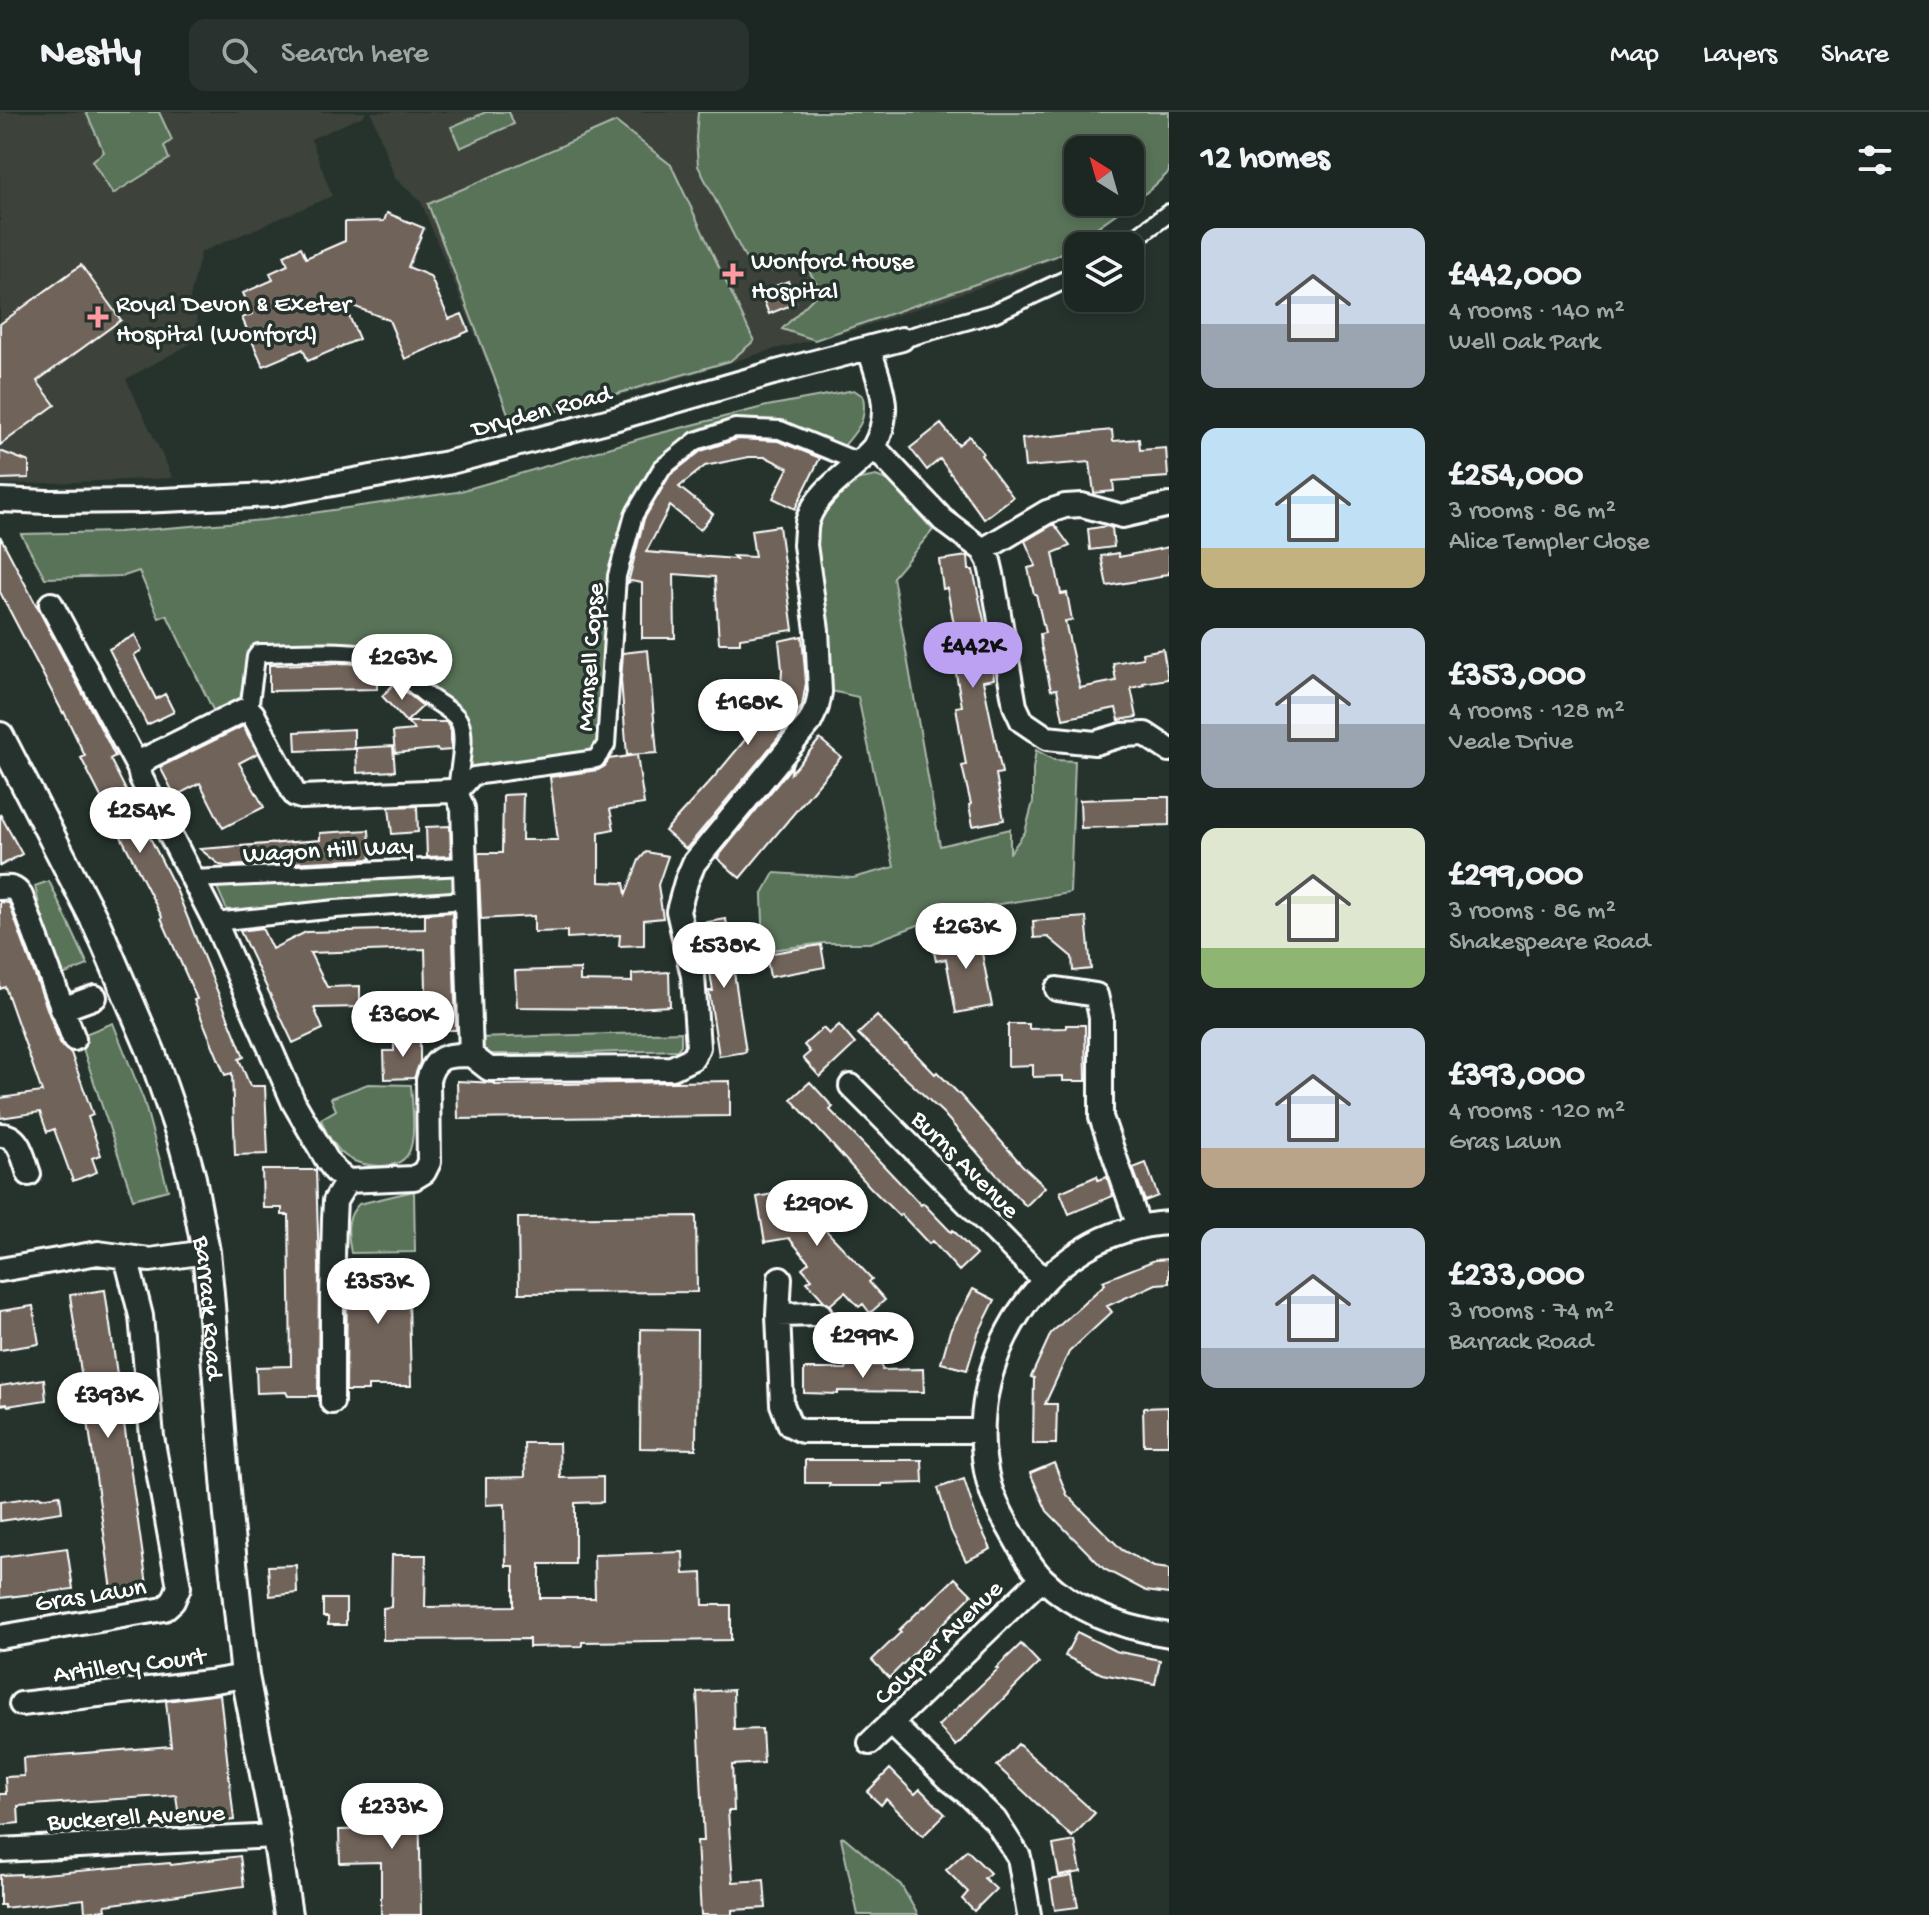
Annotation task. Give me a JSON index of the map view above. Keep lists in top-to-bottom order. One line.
{"streets":{"street":["Dryden Road","Mansell Copse","Wagon Hill Way","Burns Avenue","Barrack Road","Gras Lawn","Cowper Avenue","Artillery Court","Buckerell Avenue"]},"crossings":[["Barrack Road","Artillery Court"],["Barrack Road","Buckerell Avenue"]],"places":{"health":["Wonford House Hospital","Royal Devon & Exeter Hospital (Wonford)"]},"north":"top left","page":{"header":"Nestly","search":"Search here","nav":["Map","Layers","Share"],"heading":"12 homes","list":[{"name":"£442,000","note":"4 rooms · 140 m² · Well Oak Park"},{"name":"£254,000","note":"3 rooms · 86 m² · Alice Templer Close"},{"name":"£353,000","note":"4 rooms · 128 m² · Veale Drive"},{"name":"£299,000","note":"3 rooms · 86 m² · Shakespeare Road"},{"name":"£393,000","note":"4 rooms · 120 m² · Gras Lawn"},{"name":"£233,000","note":"3 rooms · 74 m² · Barrack Road"}],"price":["£442K","£263K","£168K","£254K","£263K","£538K","£360K","£290K","£353K","£299K","£393K","£233K"]}}
